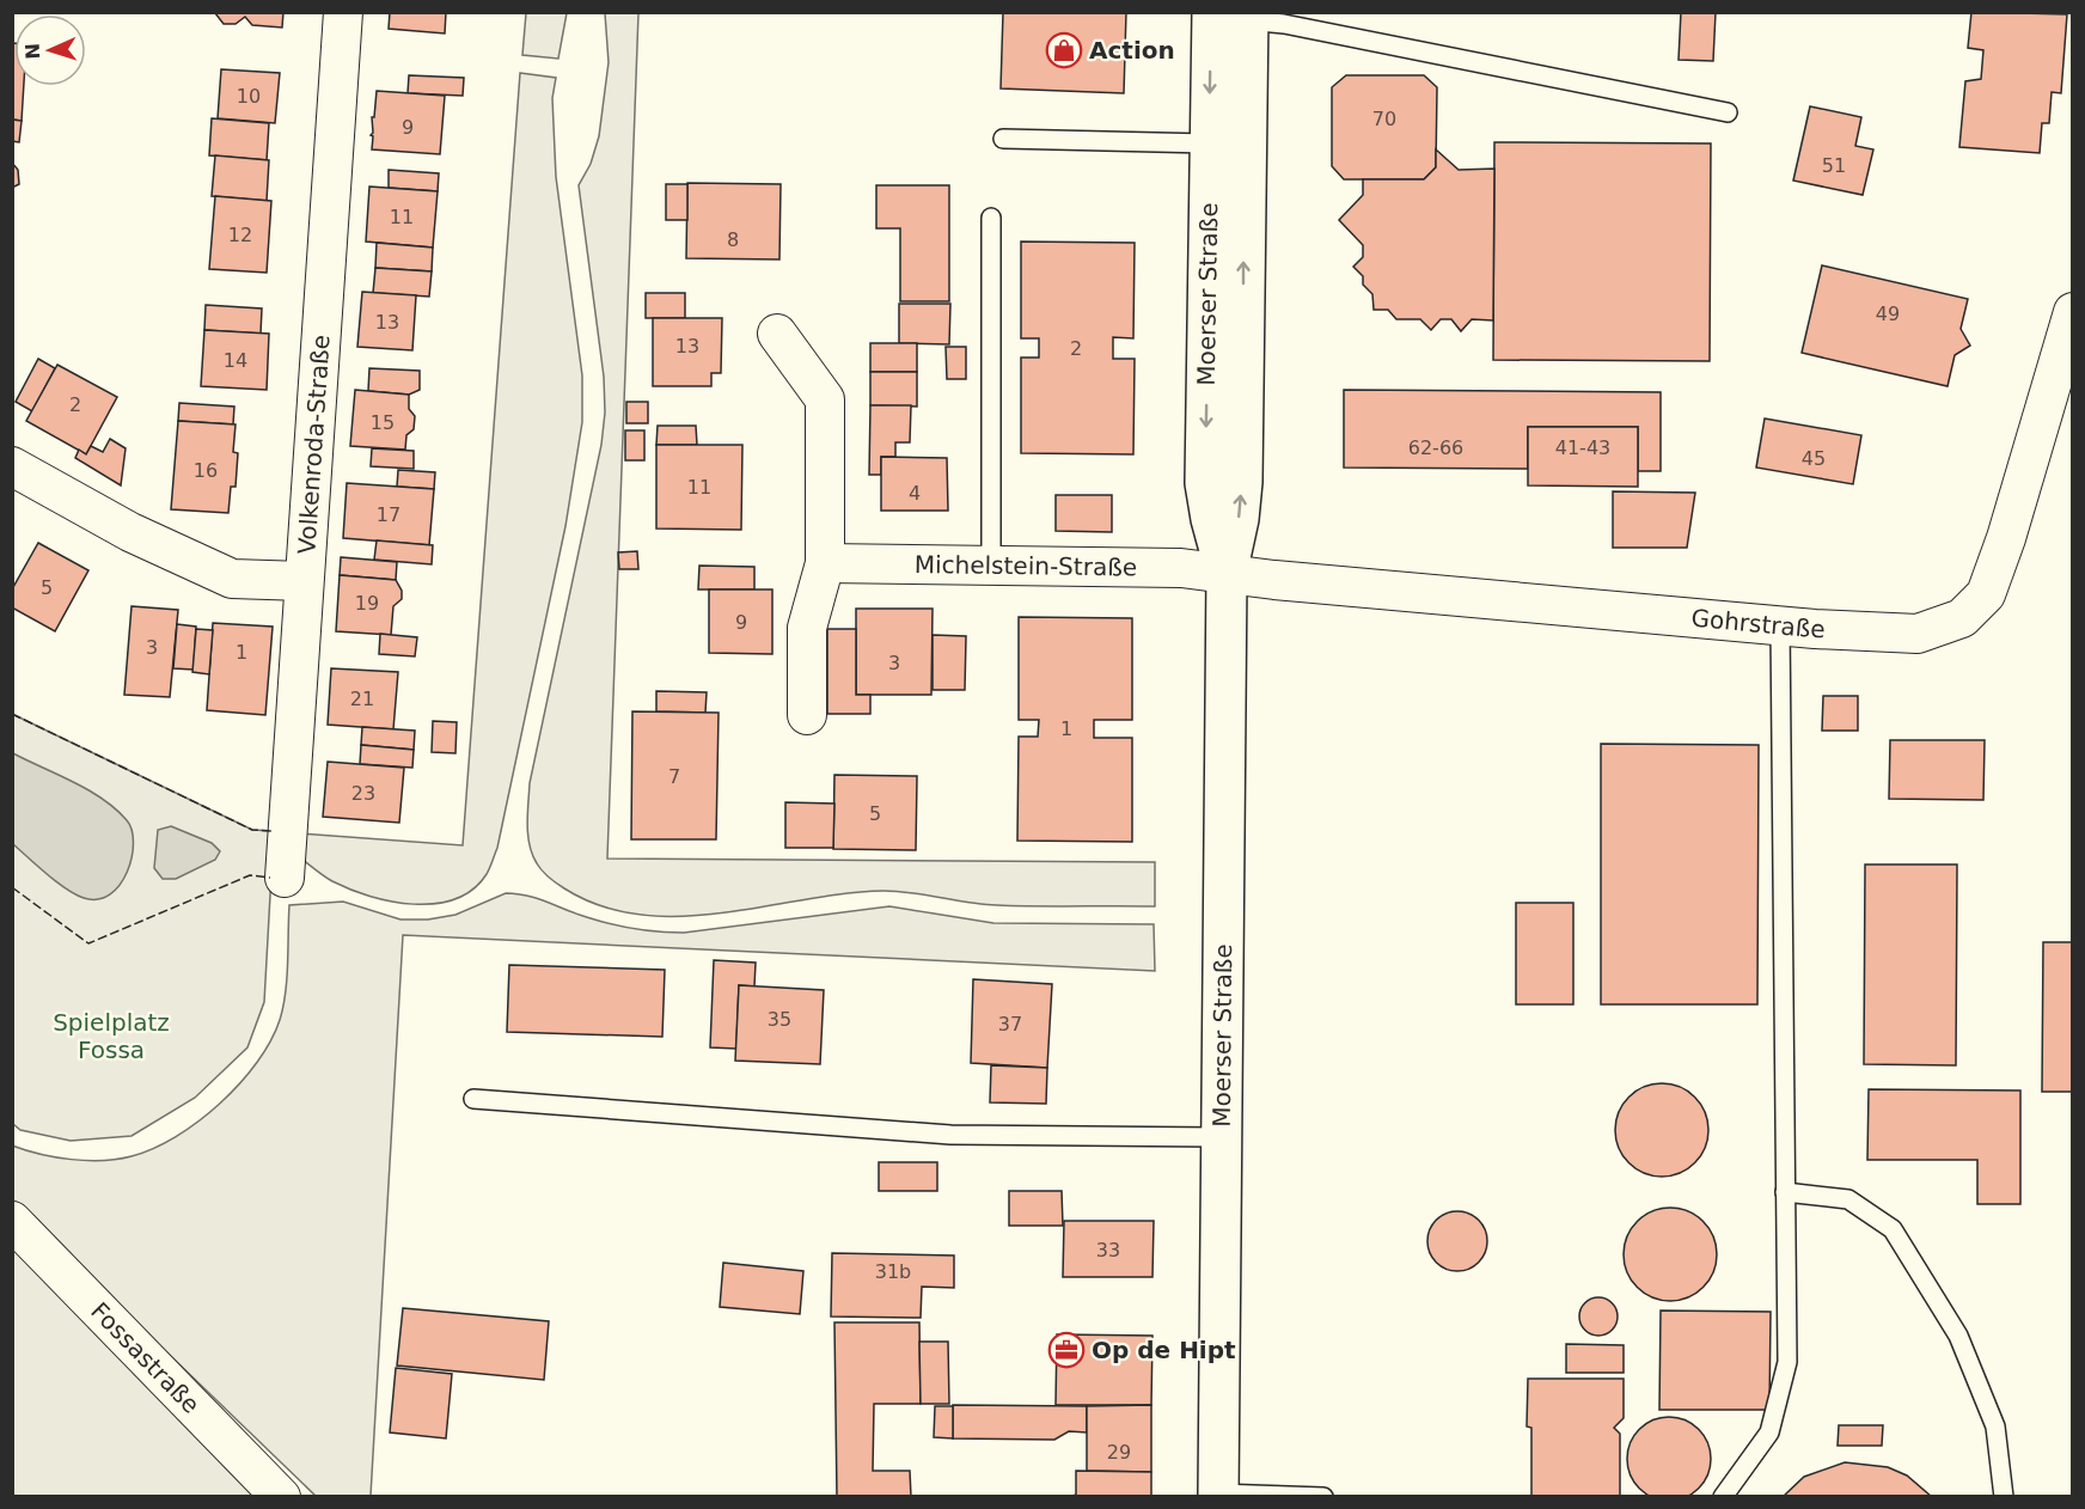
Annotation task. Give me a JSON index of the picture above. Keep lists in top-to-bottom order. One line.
{"streets":{"main road":["Moerser Straße"],"street":["Volkenroda-Straße","Michelstein-Straße","Gohrstraße","Fossastraße"]},"crossings":[["Moerser Straße","Michelstein-Straße"],["Moerser Straße","Gohrstraße"],["Michelstein-Straße","Gohrstraße"]],"parks":["Spielplatz Fossa"],"places":{"shop":["Action"],"office":["Op de Hipt"]},"house_numbers":["10","70","9","51","11","12","8","49","13","13","2","14","2","15","62-66","41-43","45","16","11","4","17","5","19","9","3","1","3","21","1","7","23","5","35","37","33","31b","29"],"north":"left"}
